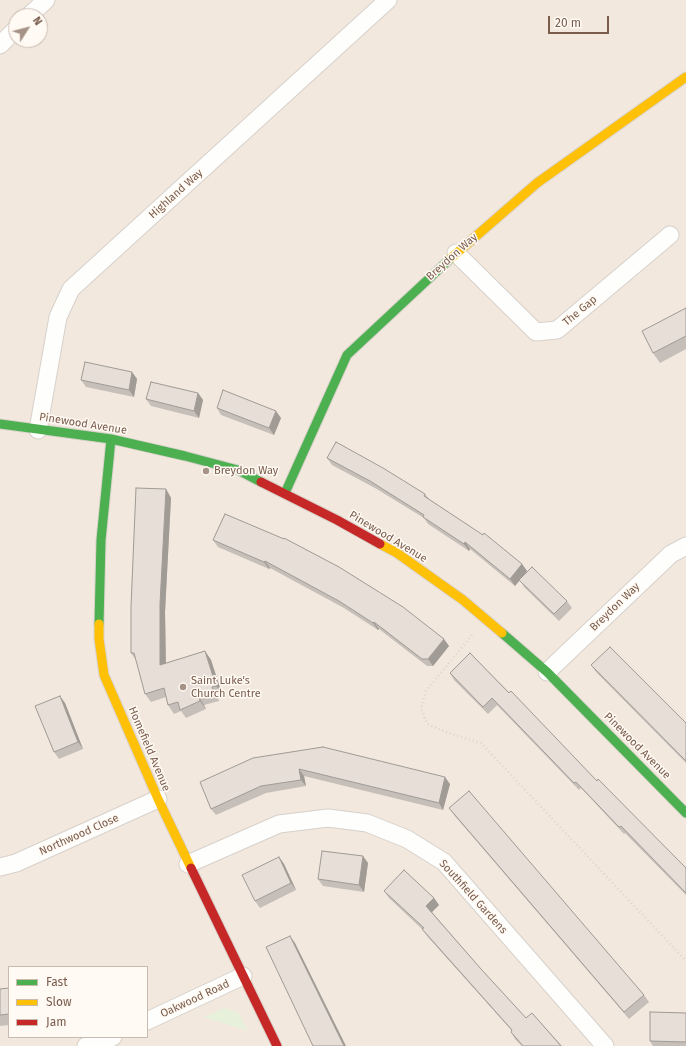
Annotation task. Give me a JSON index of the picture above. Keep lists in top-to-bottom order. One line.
{"streets":{"street":["Highland Way","Breydon Way","The Gap","Pinewood Avenue","Homefield Avenue","Northwood Close","Southfield Gardens","Oakwood Road"]},"crossings":[["Highland Way","Pinewood Avenue"],["Breydon Way","The Gap"],["Breydon Way","Pinewood Avenue"],["Pinewood Avenue","Homefield Avenue"],["Homefield Avenue","Northwood Close"],["Homefield Avenue","Southfield Gardens"],["Homefield Avenue","Oakwood Road"]],"places":["Breydon Way","Saint Luke's Church Centre"],"legend":["Fast","Slow","Jam"],"scale_bar":"20 m","north":"top right"}
